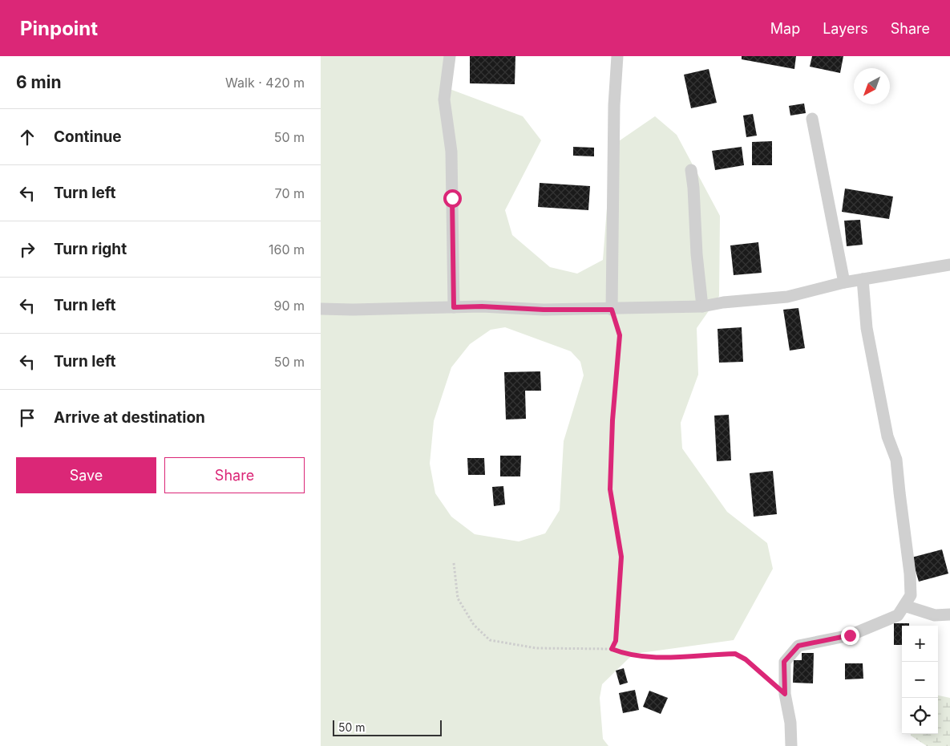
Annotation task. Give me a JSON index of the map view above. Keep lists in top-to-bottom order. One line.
{"scale_bar":"50 m","north":"bottom left","page":{"header":"Pinpoint","nav":["Map","Layers","Share"],"heading":["6 min","Walk · 420 m"],"list":[["Continue","50 m"],["Turn left","70 m"],["Turn right","160 m"],["Turn left","90 m"],["Turn left","50 m"],"Arrive at destination"],"buttons":["Save","Share"],"map_buttons":["+","−"],"scale":"50 m"}}
